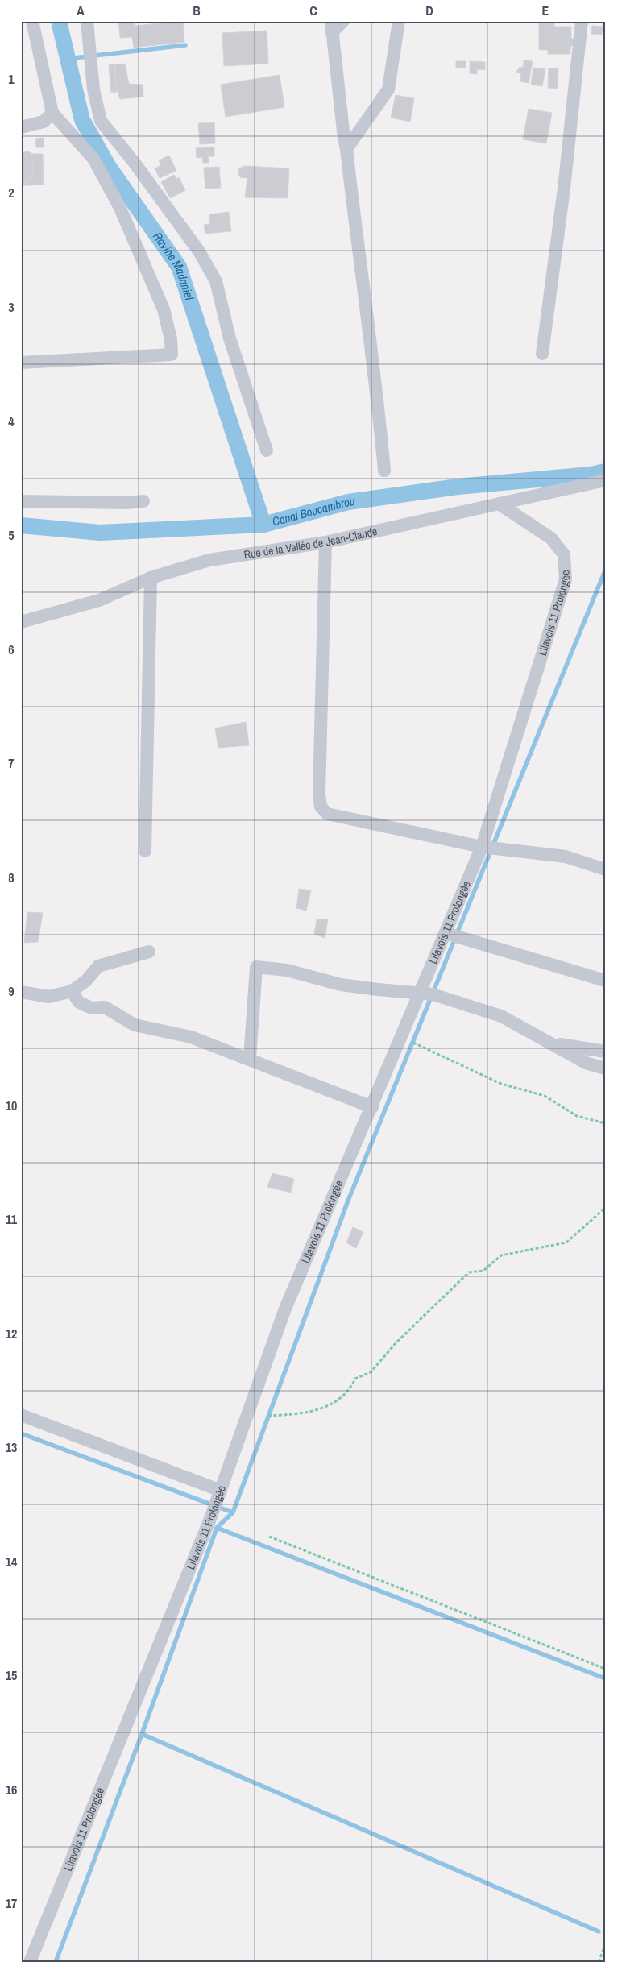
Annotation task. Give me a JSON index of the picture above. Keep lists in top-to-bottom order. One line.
{"streets":{"street":["Rue de la Vallée de Jean-Claude","Lilavois 11 Prolongée"]},"crossings":[["Rue de la Vallée de Jean-Claude","Lilavois 11 Prolongée"]],"water":["Ravine Madaniel","Canal Boucambrou"],"grid":{"columns":["A","B","C","D","E"],"rows":["1","2","3","4","5","6","7","8","9","10","11","12","13","14","15","16","17"]}}
